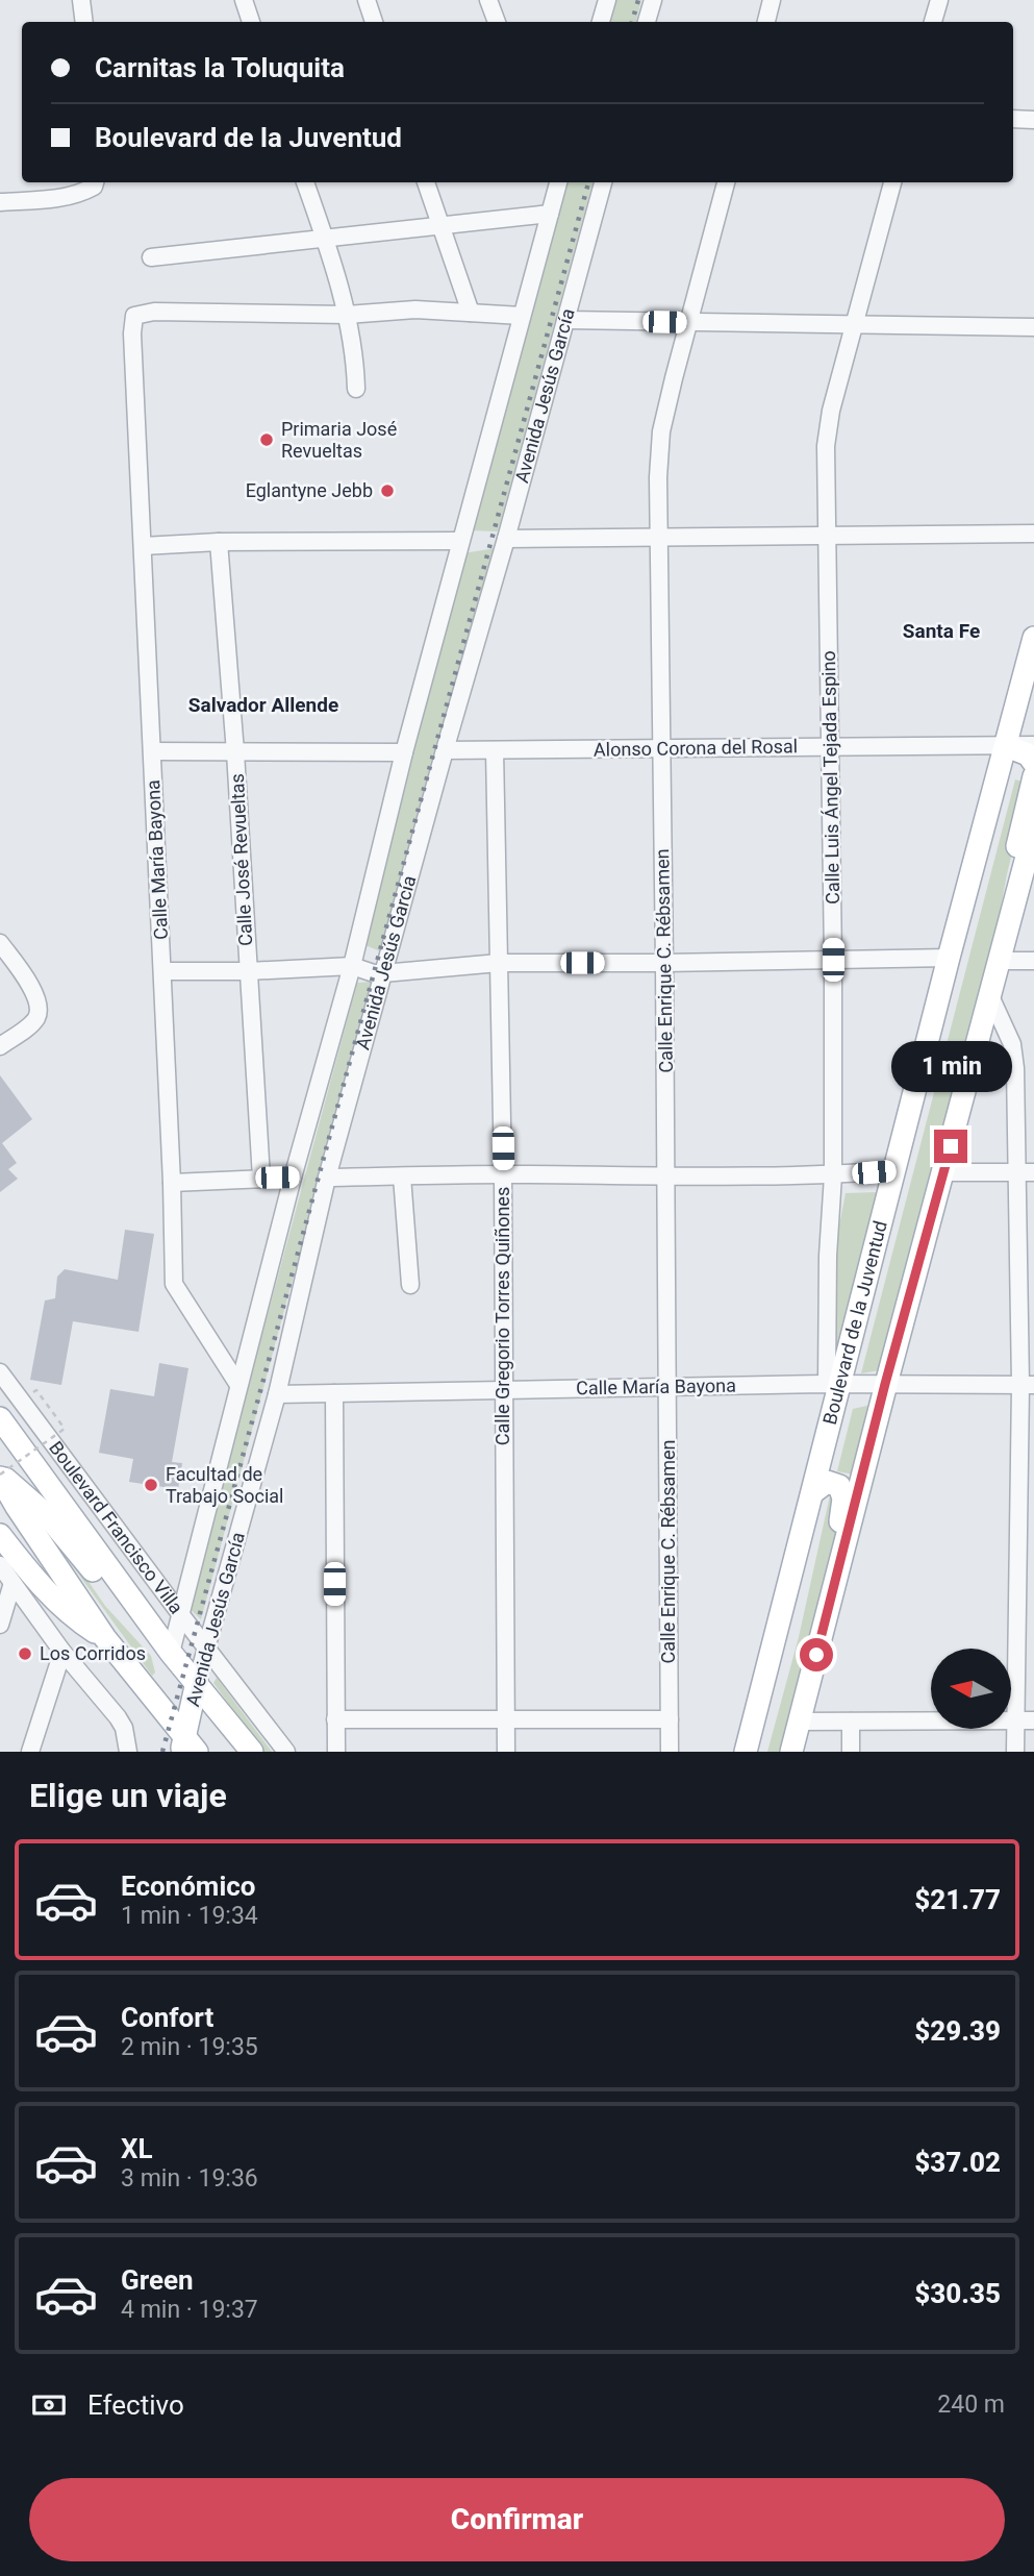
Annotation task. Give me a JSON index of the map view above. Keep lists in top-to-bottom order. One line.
{"streets":{"main road":["Avenida Jesús García","Boulevard de la Juventud","Boulevard Francisco Villa"],"street":["Alonso Corona del Rosal","Calle Luis Ángel Tejada Espino","Calle María Bayona","Calle José Revueltas","Calle Enrique C. Rébsamen","Calle Gregorio Torres Quiñones"]},"crossings":[["Avenida Jesús García","Alonso Corona del Rosal"],["Avenida Jesús García","Calle María Bayona"],["Avenida Jesús García","Boulevard Francisco Villa"],["Alonso Corona del Rosal","Calle Luis Ángel Tejada Espino"],["Alonso Corona del Rosal","Calle Enrique C. Rébsamen"],["Alonso Corona del Rosal","Calle Gregorio Torres Quiñones"],["Alonso Corona del Rosal","Boulevard de la Juventud"],["Calle Luis Ángel Tejada Espino","Calle María Bayona"],["Calle Luis Ángel Tejada Espino","Boulevard de la Juventud"],["Calle María Bayona","Calle Enrique C. Rébsamen"],["Calle María Bayona","Calle Gregorio Torres Quiñones"],["Calle María Bayona","Boulevard de la Juventud"]],"districts":["Santa Fe","Salvador Allende"],"places":["Primaria José Revueltas","Eglantyne Jebb","Facultad de Trabajo Social","Los Corridos"],"north":"left","page":{"banner":["Carnitas la Toluquita","Boulevard de la Juventud"],"bubble":"1 min","heading":"Elige un viaje","list":[{"name":"Económico","note":"1 min · 19:34","value":"$21.77"},{"name":"Confort","note":"2 min · 19:35","value":"$29.39"},{"name":"XL","note":"3 min · 19:36","value":"$37.02"},{"name":"Green","note":"4 min · 19:37","value":"$30.35"}],"pay":["Efectivo","240 m"],"buttons":"Confirmar"}}
